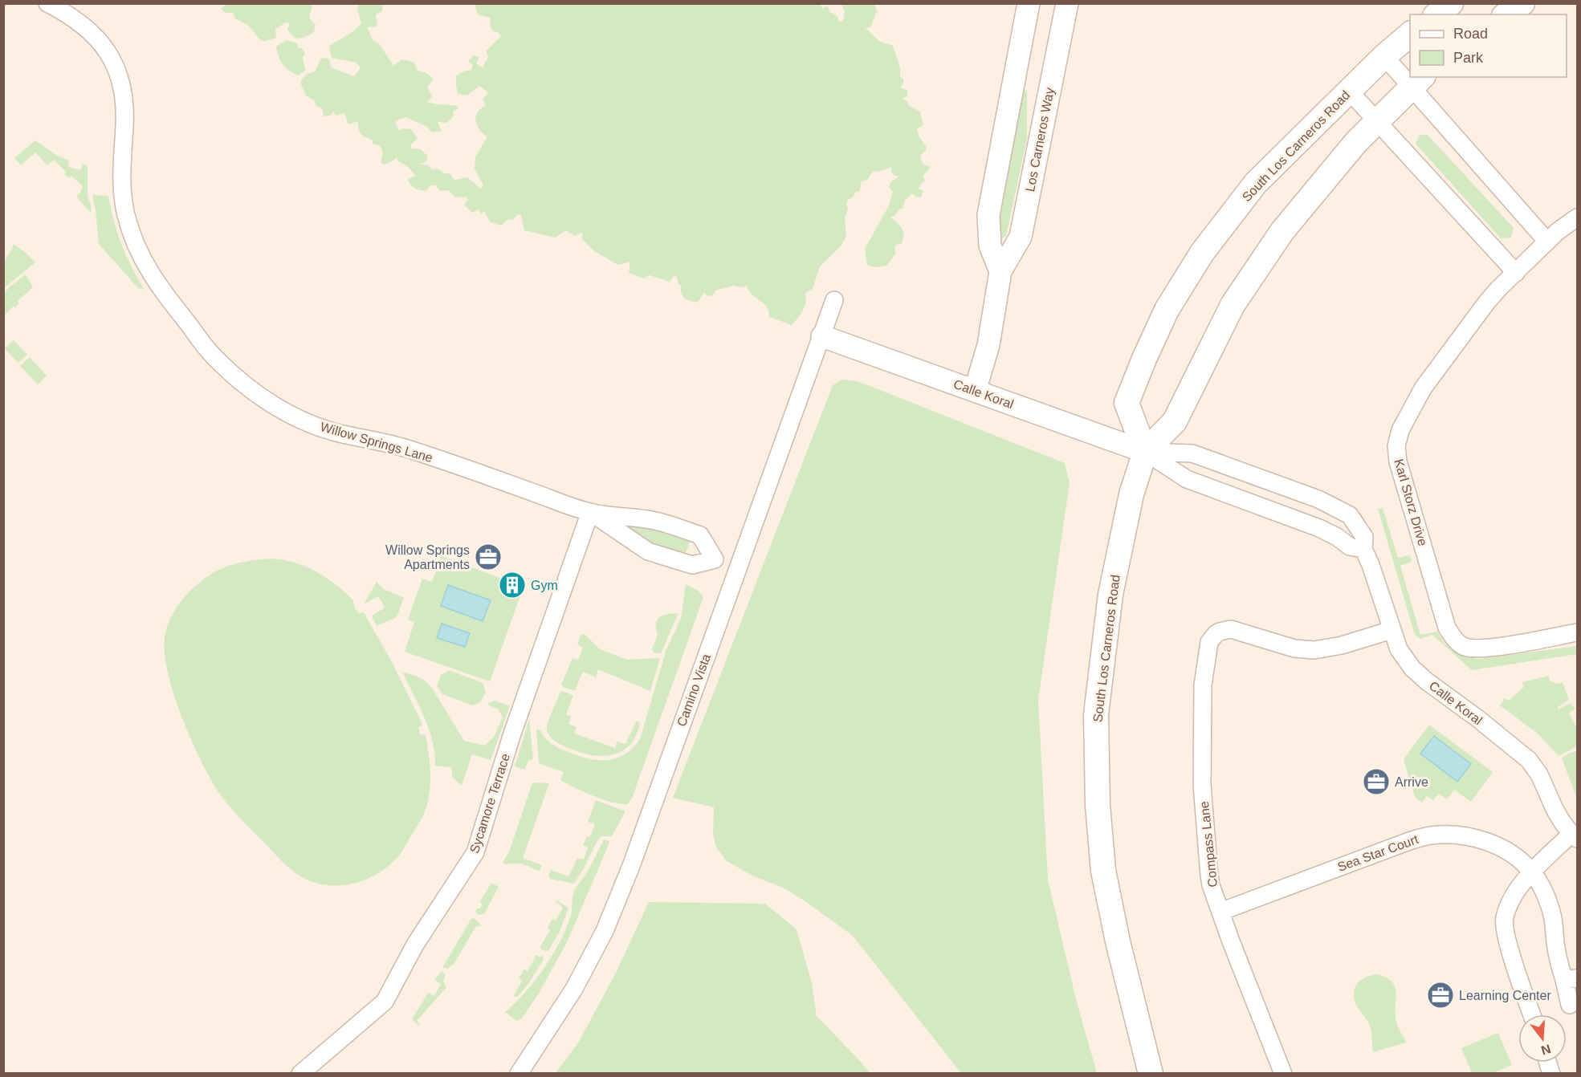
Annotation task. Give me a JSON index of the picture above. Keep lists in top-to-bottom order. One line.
{"streets":{"main road":["South Los Carneros Road"],"street":["Los Carneros Way","Calle Koral","Willow Springs Lane","Karl Storz Drive","Camino Vista","Sycamore Terrace","Compass Lane","Sea Star Court"]},"crossings":[["Los Carneros Way","Calle Koral"],["South Los Carneros Road","Calle Koral"],["Calle Koral","Camino Vista"],["Calle Koral","Compass Lane"],["Willow Springs Lane","Sycamore Terrace"],["Compass Lane","Sea Star Court"]],"places":{"office":["Willow Springs Apartments","Arrive","Learning Center"],"building":["Gym"]},"legend":["Road","Park"],"north":"bottom"}
